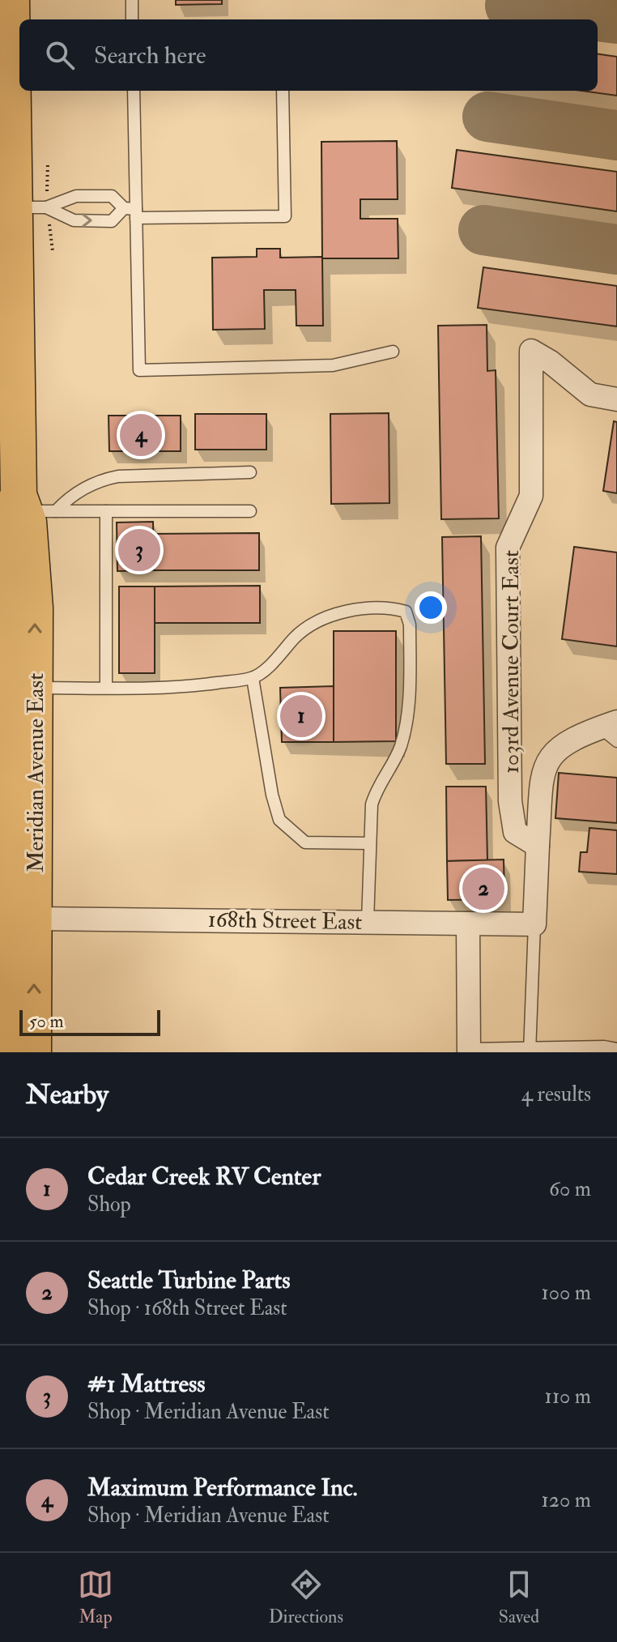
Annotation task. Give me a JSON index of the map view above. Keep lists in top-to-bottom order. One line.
{"streets":{"main road":["Meridian Avenue East"],"street":["103rd Avenue Court East","168th Street East"]},"crossings":[["Meridian Avenue East","168th Street East"]],"scale_bar":"50 m","page":{"search":"Search here","pins":["4","3","1","2"],"scale":"50 m","heading":["Nearby","4 results"],"list":[{"mark":"1","name":"Cedar Creek RV Center","note":"Shop","value":"60 m"},{"mark":"2","name":"Seattle Turbine Parts","note":"Shop · 168th Street East","value":"100 m"},{"mark":"3","name":"#1 Mattress","note":"Shop · Meridian Avenue East","value":"110 m"},{"mark":"4","name":"Maximum Performance Inc.","note":"Shop · Meridian Avenue East","value":"120 m"}],"nav":["Map","Directions","Saved"]}}
